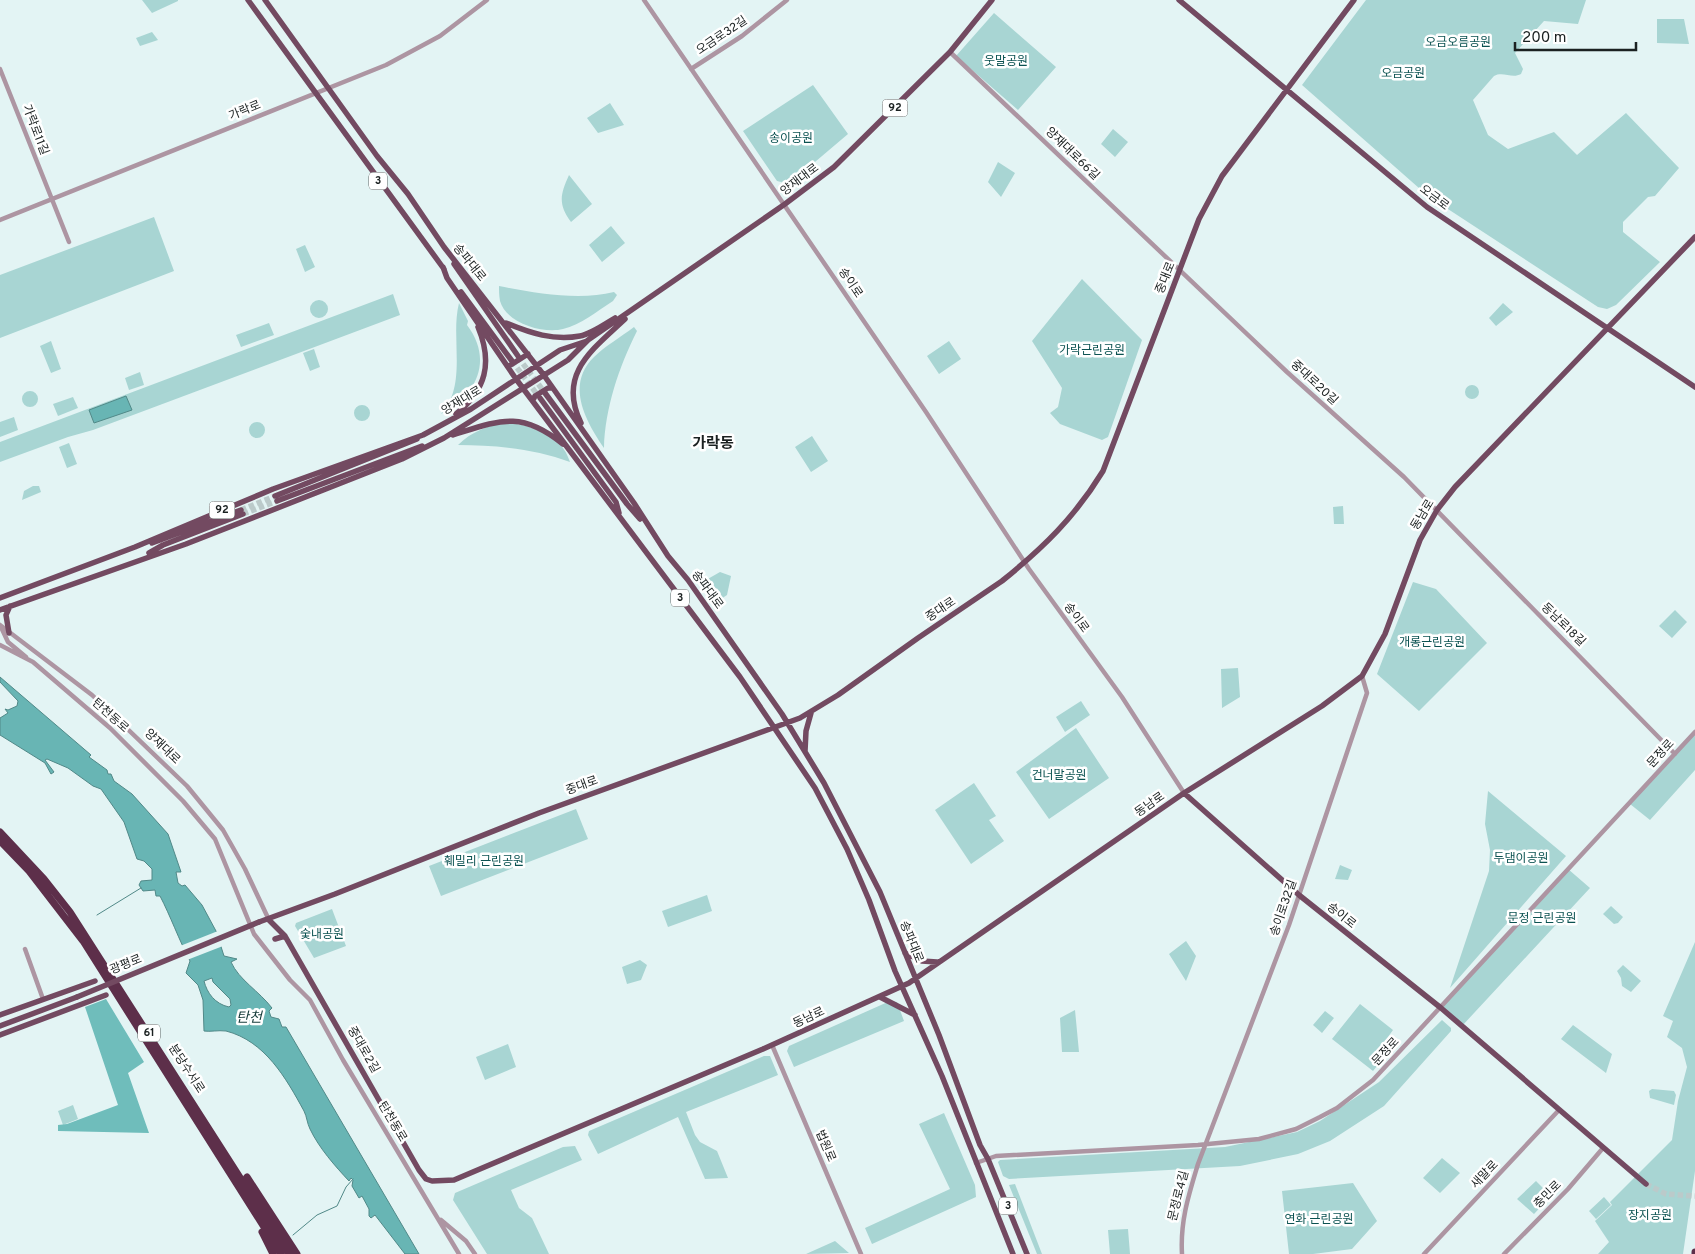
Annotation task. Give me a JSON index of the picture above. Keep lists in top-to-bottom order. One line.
{"streets":{"highway":["61","분당수서로"],"main road":["92","양재대로","3","오금로","송파대로","중대로","송이로","동남로","광평로","중대로2길"],"street":["오금로32길","가락로","가락로11길","양재대로66길","중대로20길","동남로18길","탄천동로","문정로","송이로32길","법원로","새말로","충민로","문정로4길"]},"crossings":[["오금로32길","송이로"],["가락로","가락로11길"],["가락로","송파대로"],["양재대로66길","양재대로"],["양재대로66길","중대로"],["양재대로66길","중대로20길"],["양재대로","송파대로"],["양재대로","중대로"],["양재대로","송이로"],["양재대로","중대로2길"],["3","송파대로"],["오금로","중대로"],["오금로","동남로"],["송파대로","중대로"],["송파대로","동남로"],["송파대로","문정로"],["중대로","송이로"],["중대로","중대로20길"],["중대로","광평로"],["중대로","중대로2길"],["송이로","동남로"],["송이로","문정로"],["송이로","송이로32길"],["송이로","새말로"],["송이로","충민로"],["중대로20길","동남로"],["중대로20길","동남로18길"],["동남로","동남로18길"],["동남로","송이로32길"],["동남로","중대로2길"],["동남로","법원로"],["동남로18길","문정로"],["문정로","송이로32길"],["문정로","문정로4길"],["송이로32길","문정로4길"]],"districts":["가락동"],"water":["탄천"],"parks":["오금오름공원","웃말공원","오금공원","송이공원","가락근린공원","개롱근린공원","건너말공원","두댐이공원","훼밀리 근린공원","문정 근린공원","숯내공원","장지공원","연화 근린공원"],"scale_bar":"200 m"}
